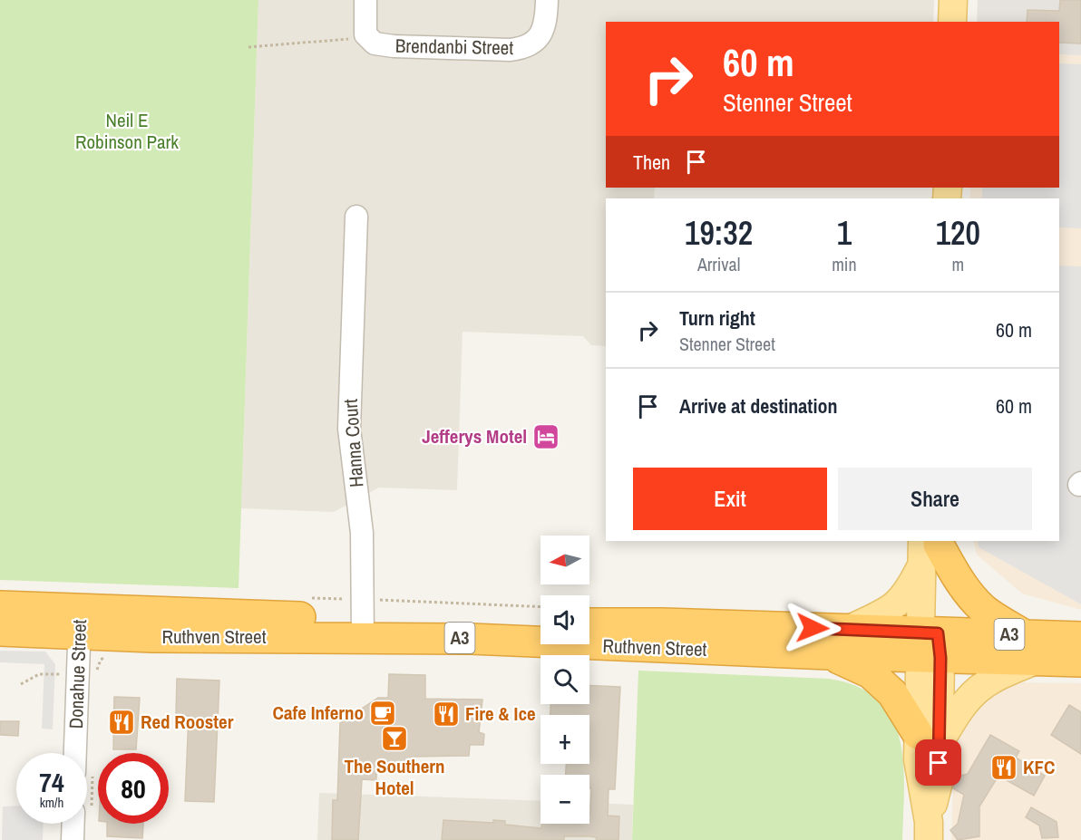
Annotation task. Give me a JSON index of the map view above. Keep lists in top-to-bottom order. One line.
{"streets":{"highway":["A3","Ruthven Street"],"street":["Brendanbi Street","Hanna Court","Donahue Street"]},"crossings":[["Hanna Court","Ruthven Street"],["Ruthven Street","Donahue Street"]],"parks":["Neil E Robinson Park"],"places":{"hotel":["Jefferys Motel"],"cafe":["Cafe Inferno"],"restaurant":["Fire & Ice","Red Rooster","KFC"],"bar":["The Southern Hotel"]},"north":"left","page":{"turn":["60 m","Stenner Street"],"then":"Then","eta":["19:32","Arrival","1","min","120","m"],"list":[{"name":"Turn right","note":"Stenner Street","value":"60 m"},{"name":"Arrive at destination","value":"60 m"}],"buttons":["Exit","Share"],"map_buttons":["+","−"],"speed":"74 km/h","limit":"80"}}
